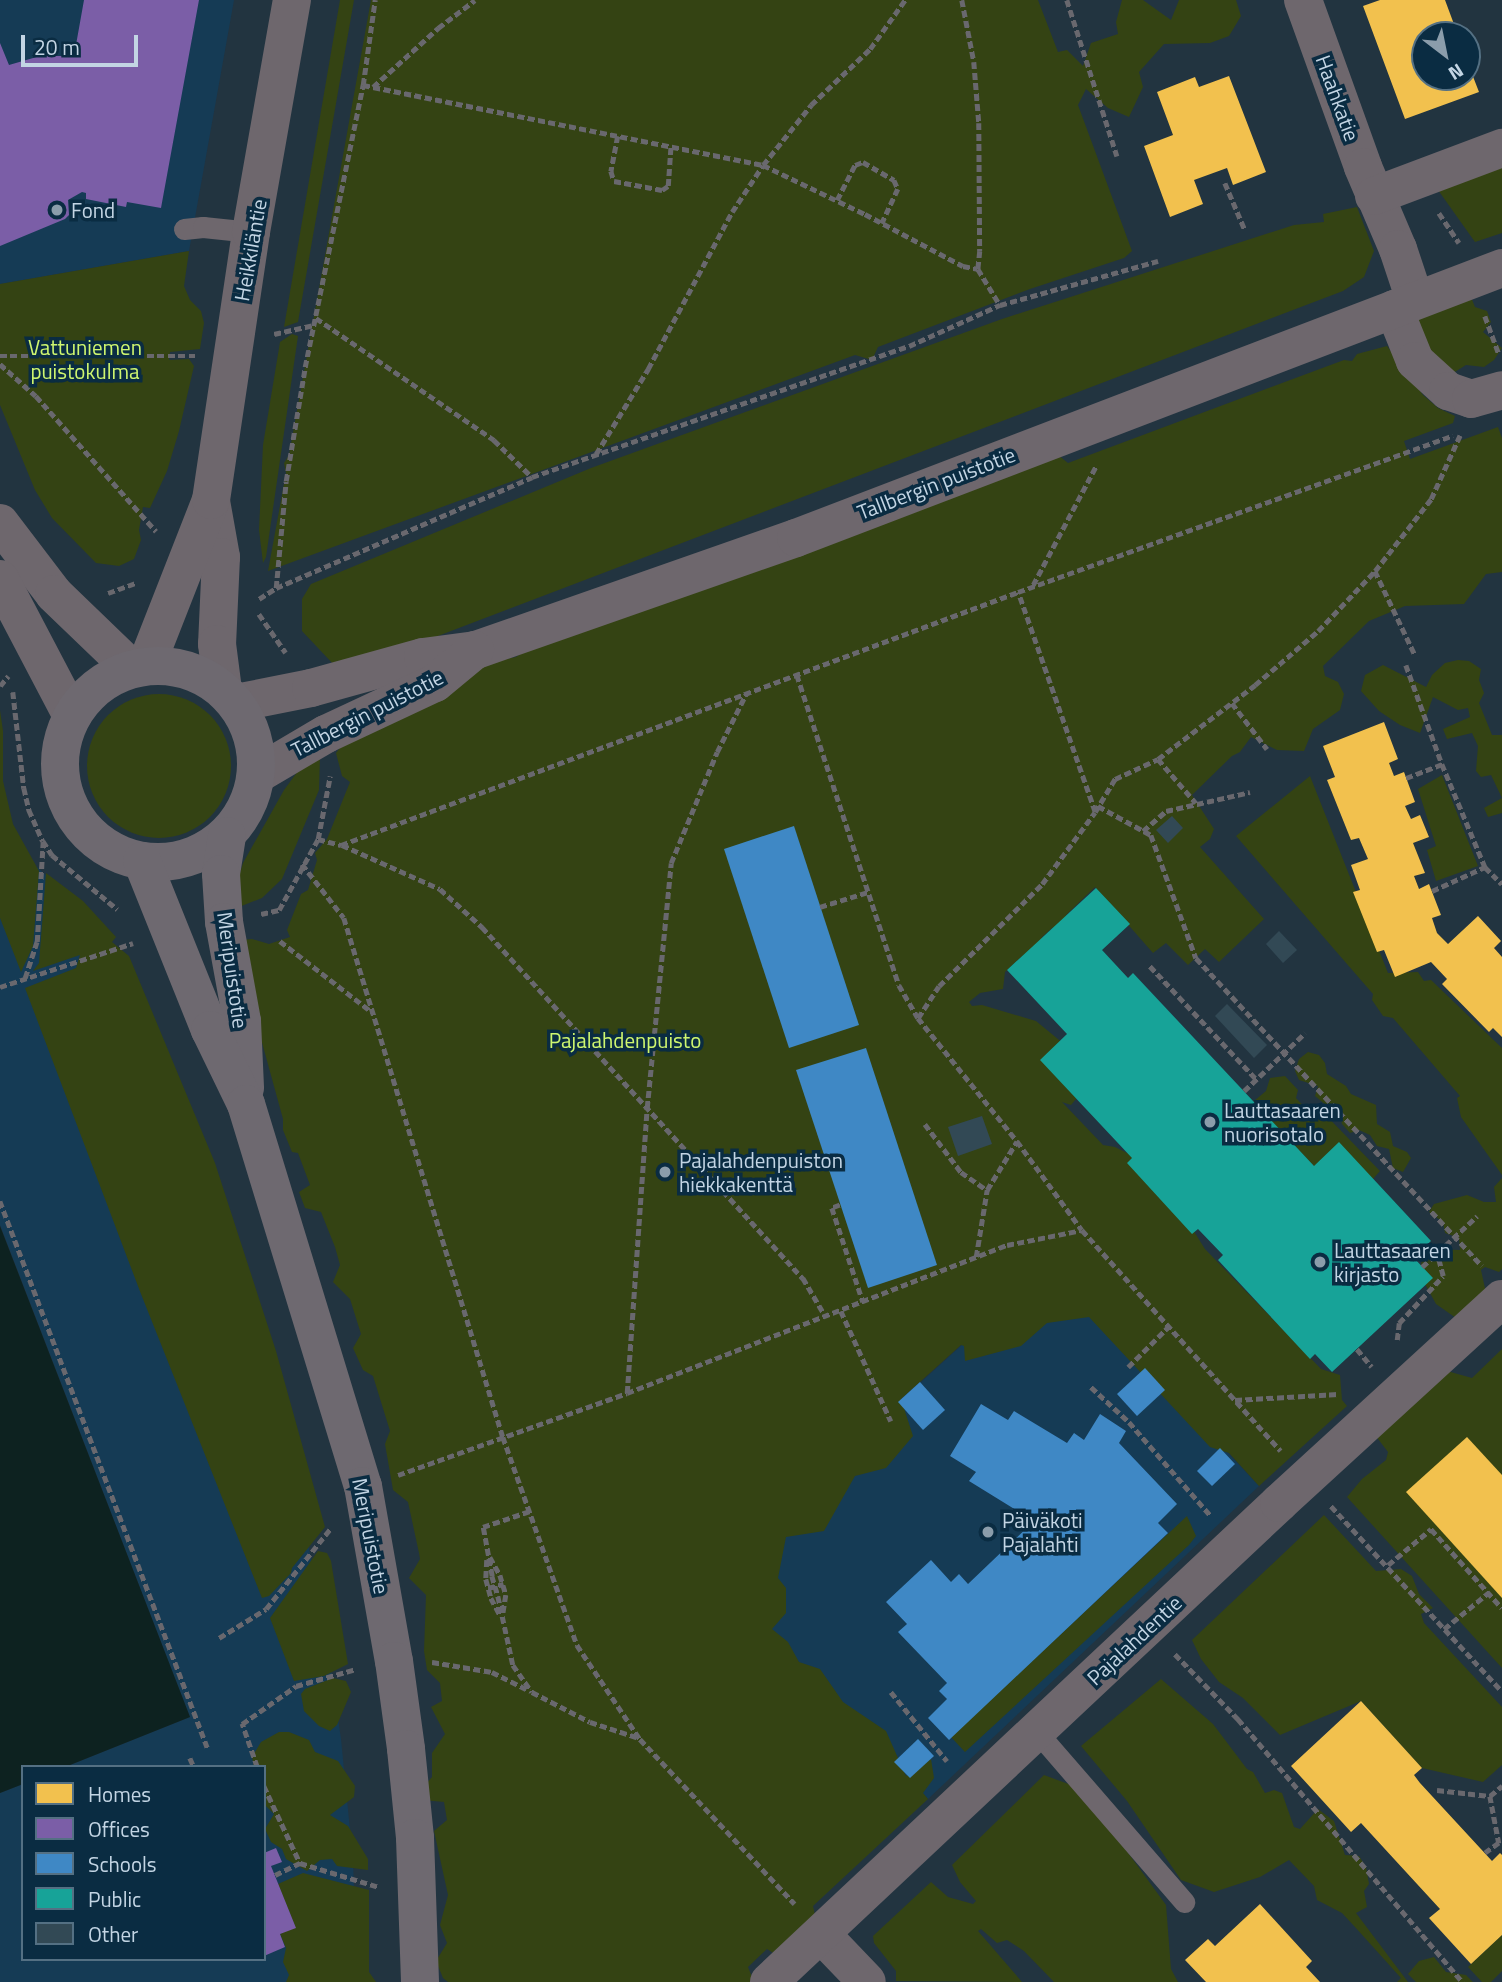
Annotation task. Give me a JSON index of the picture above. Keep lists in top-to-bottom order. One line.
{"streets":{"main road":["Meripuistotie"],"street":["Haahkatie","Heikkiläntie","Tallbergin puistotie","Pajalahdentie"]},"crossings":[["Heikkiläntie","Tallbergin puistotie"],["Heikkiläntie","Meripuistotie"],["Tallbergin puistotie","Meripuistotie"]],"parks":["Vattuniemen puistokulma","Pajalahdenpuisto"],"places":["Fond","Lauttasaaren nuorisotalo","Pajalahdenpuiston hiekkakenttä","Lauttasaaren kirjasto","Päiväkoti Pajalahti"],"legend":["Homes","Offices","Schools","Public","Other"],"scale_bar":"20 m","north":"bottom right"}
